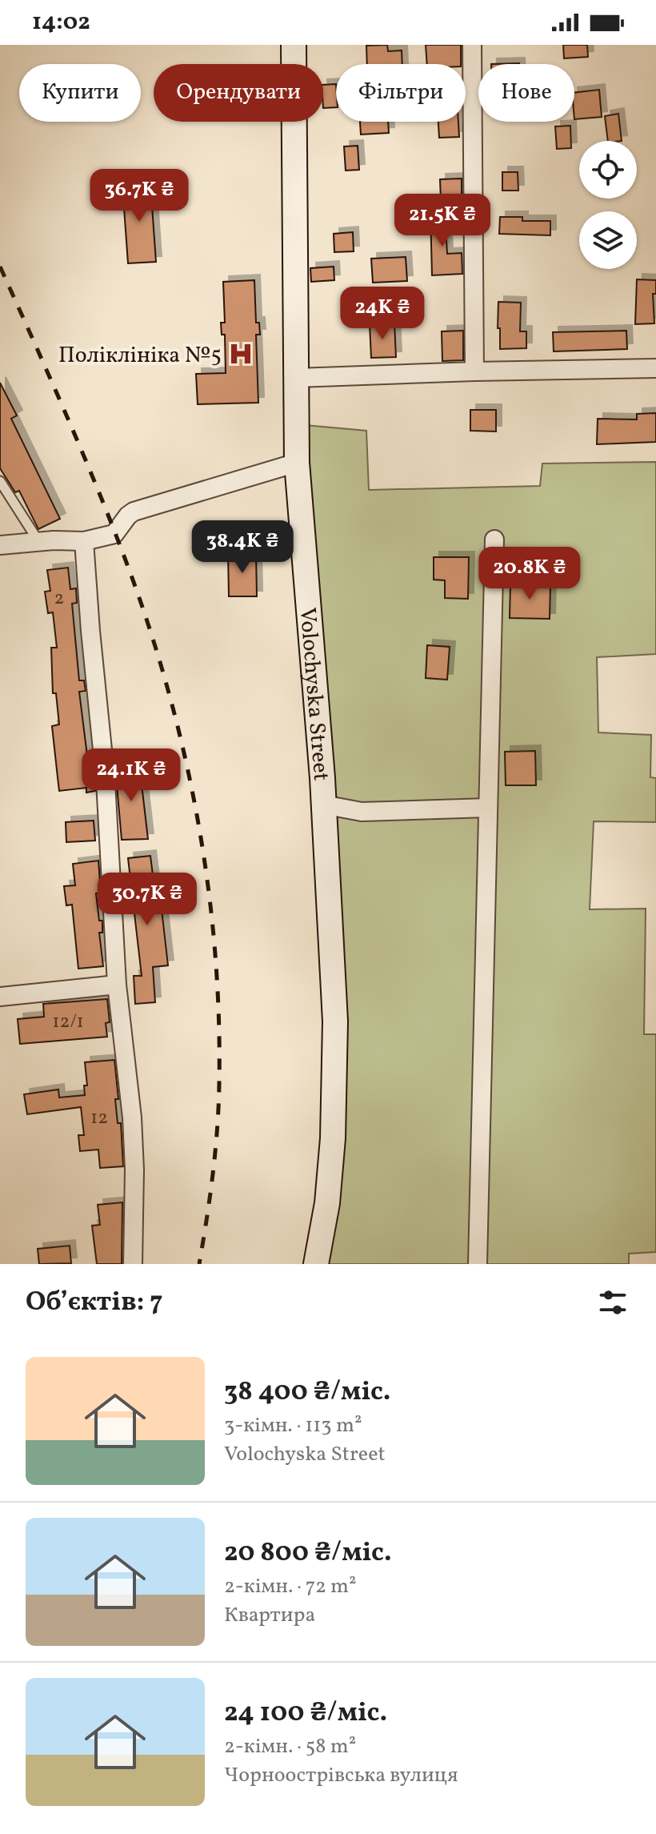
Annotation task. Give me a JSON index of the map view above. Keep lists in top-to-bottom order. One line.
{"streets":{"main road":["Volochyska Street"]},"places":{"hospital":["Поліклініка №5"]},"house_numbers":["2","12/1","12"],"page":{"status":"14:02","chip":["Купити","Орендувати","Фільтри","Нове"],"price":["36.7K ₴","21.5K ₴","24K ₴","38.4K ₴","20.8K ₴","24.1K ₴","30.7K ₴"],"heading":"Об’єктів: 7","list":[{"name":"38 400 ₴/міс.","note":"3-кімн. · 113 m² · Volochyska Street"},{"name":"20 800 ₴/міс.","note":"2-кімн. · 72 m² · Квартира"},{"name":"24 100 ₴/міс.","note":"2-кімн. · 58 m² · Чорноострівська вулиця"}]}}
